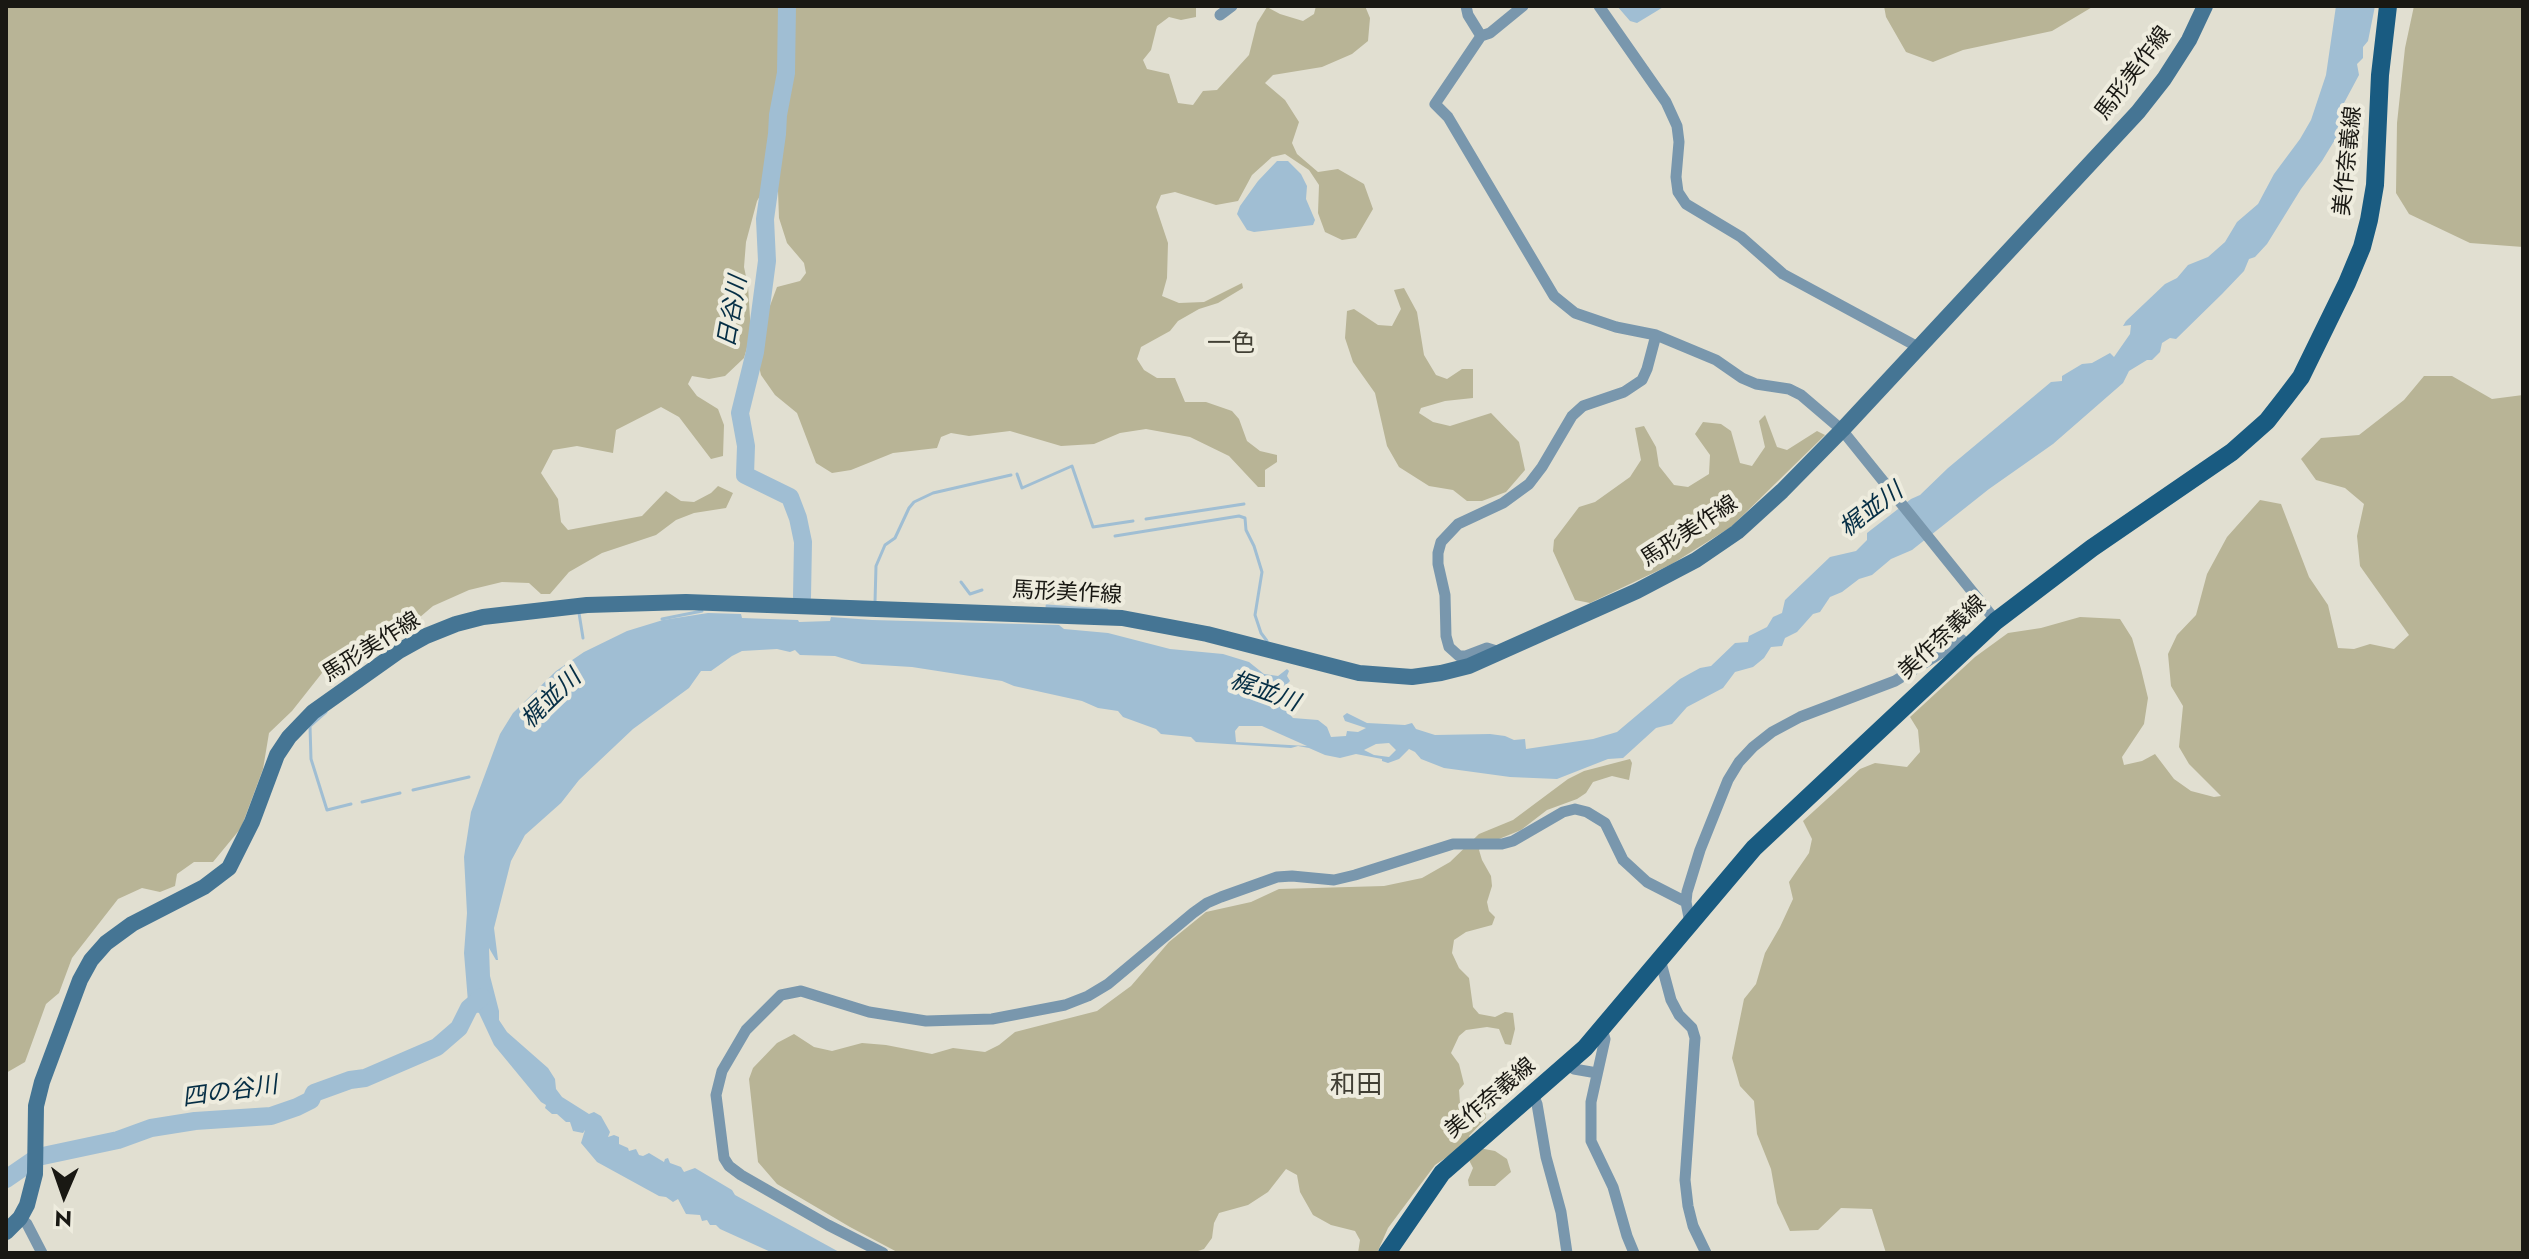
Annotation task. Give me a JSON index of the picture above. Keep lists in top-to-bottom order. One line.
{"streets":{"main road":["馬形美作線","美作奈義線"]},"districts":["一色","和田"],"water":["日谷川","梶並川","四の谷川"],"north":"bottom"}
